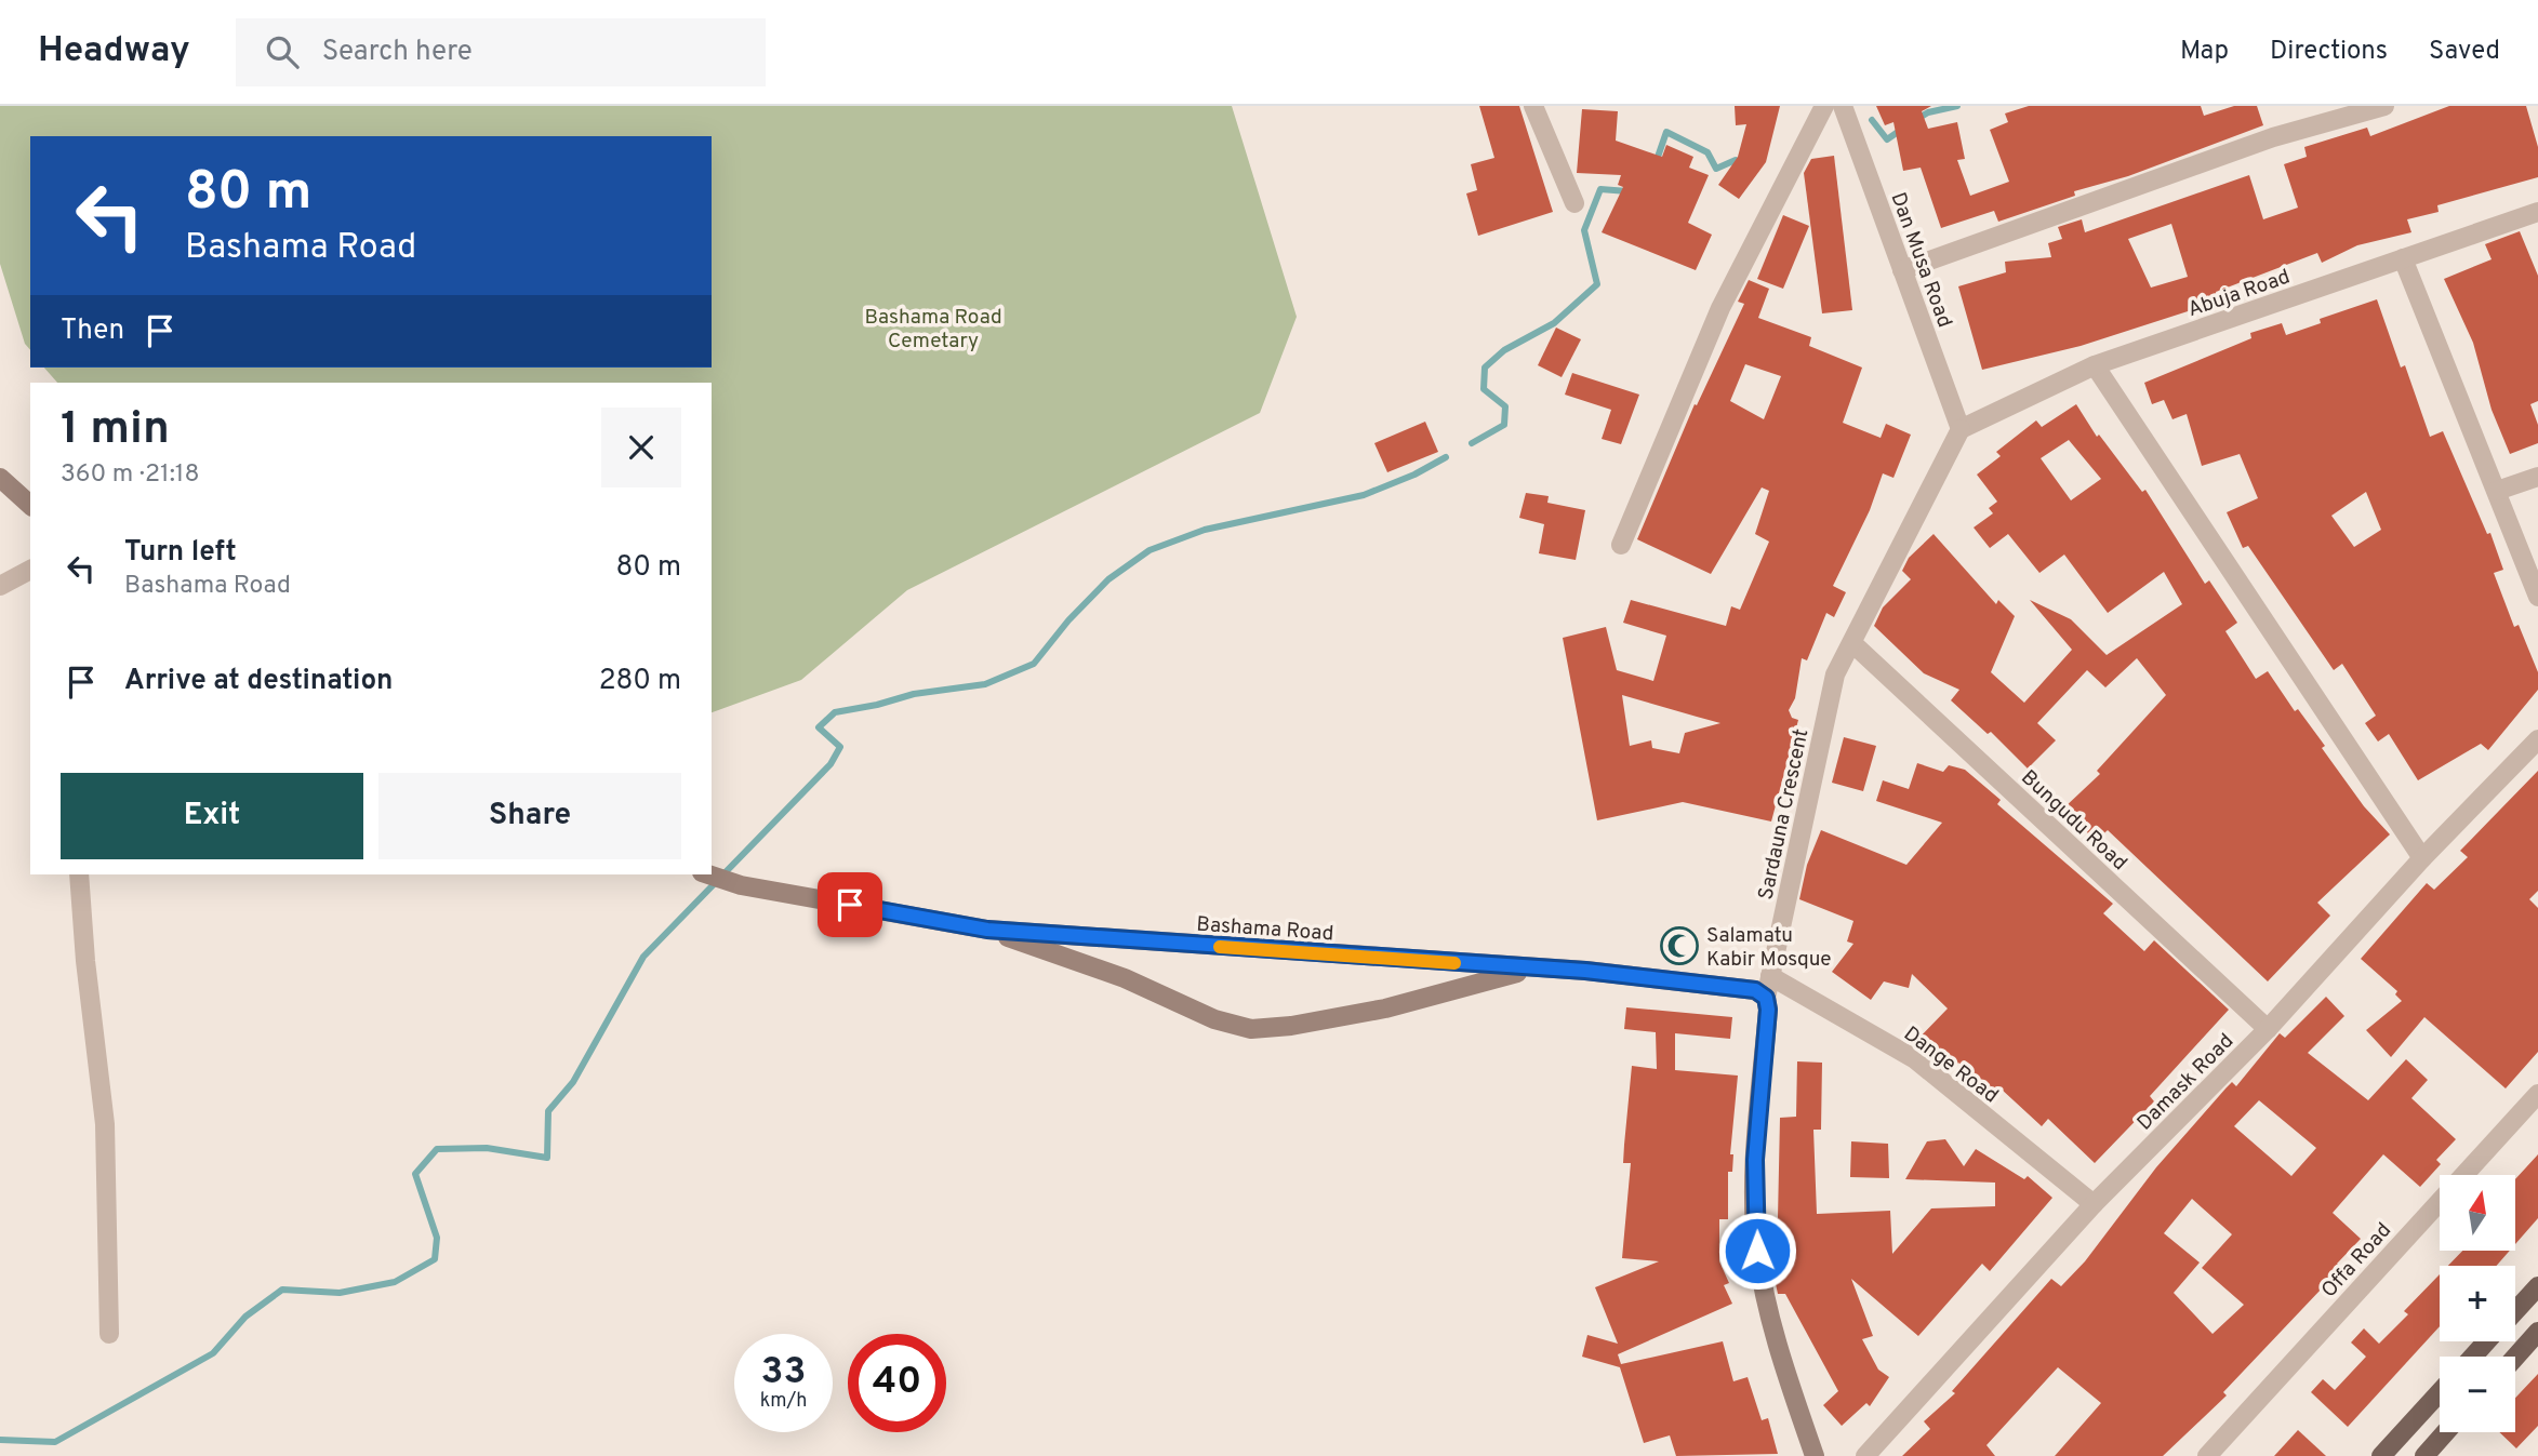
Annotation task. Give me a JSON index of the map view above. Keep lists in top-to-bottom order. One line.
{"streets":{"street":["Dan Musa Road","Abuja Road","Sardauna Crescent","Bungudu Road","Bashama Road","Dange Road","Damask Road","Offa Road"]},"crossings":[["Dan Musa Road","Abuja Road"],["Dan Musa Road","Sardauna Crescent"],["Abuja Road","Sardauna Crescent"],["Sardauna Crescent","Bungudu Road"],["Sardauna Crescent","Bashama Road"],["Sardauna Crescent","Dange Road"],["Bungudu Road","Damask Road"],["Dange Road","Damask Road"]],"parks":["Bashama Road Cemetary"],"places":{"mosque":["Salamatu Kabir Mosque"]},"north":"top","page":{"header":"Headway","search":"Search here","nav":["Map","Directions","Saved"],"turn":["80 m","Bashama Road"],"then":"Then","heading":["1 min","360 m · 21:18"],"list":[{"name":"Turn left","note":"Bashama Road","value":"80 m"},{"name":"Arrive at destination","value":"280 m"}],"buttons":["Exit","Share"],"map_buttons":["+","−"],"speed":"33 km/h","limit":"40"}}
